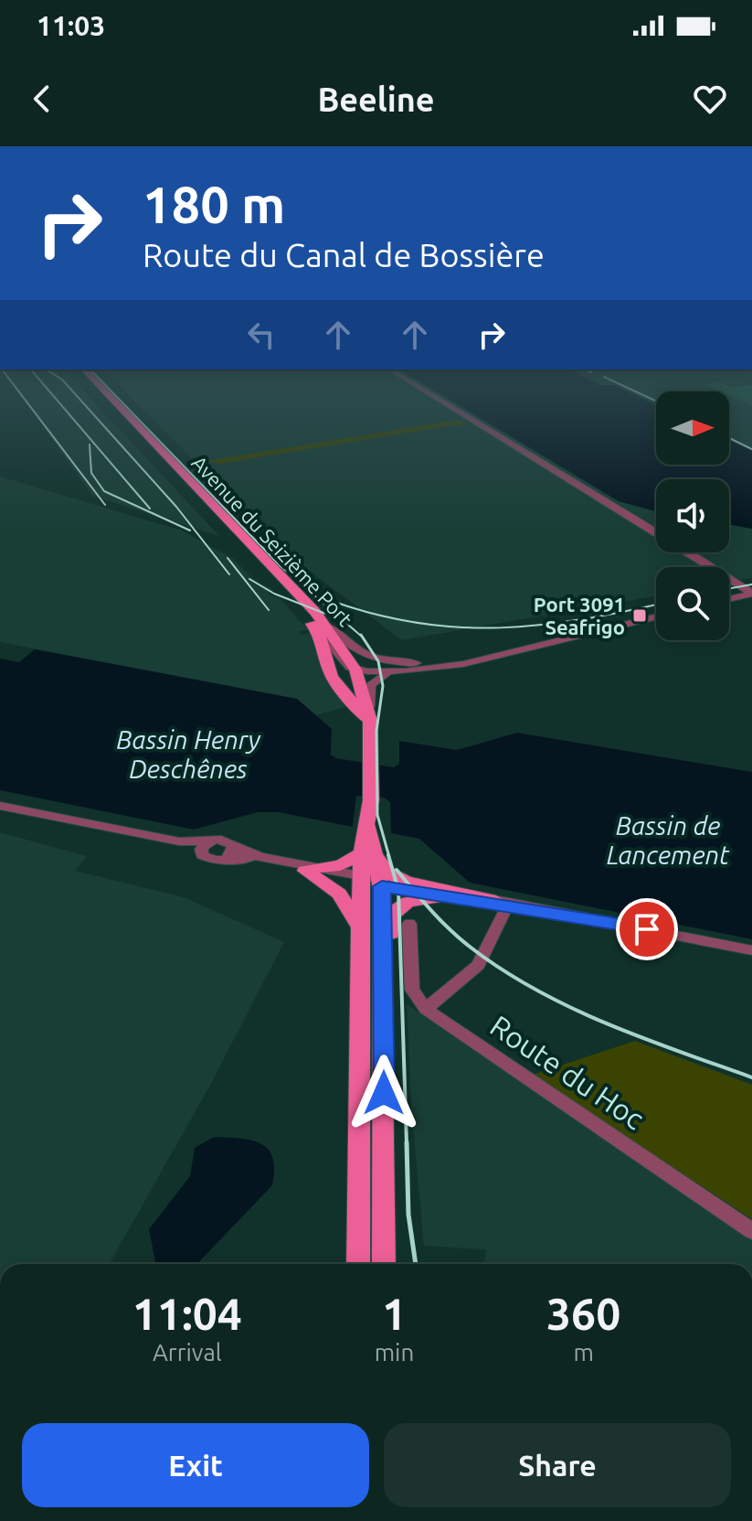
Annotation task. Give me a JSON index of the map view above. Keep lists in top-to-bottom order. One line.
{"streets":{"main road":["Avenue du Seizième Port"],"street":["Route du Hoc"]},"water":["Bassin Henry Deschênes","Bassin de Lancement"],"places":{"transit":["Port 3091 Seafrigo"]},"north":"right","page":{"status":"11:03","header":"Beeline","turn":["180 m","Route du Canal de Bossière"],"eta":["11:04","Arrival","1","min","360","m"],"buttons":["Exit","Share"]}}
